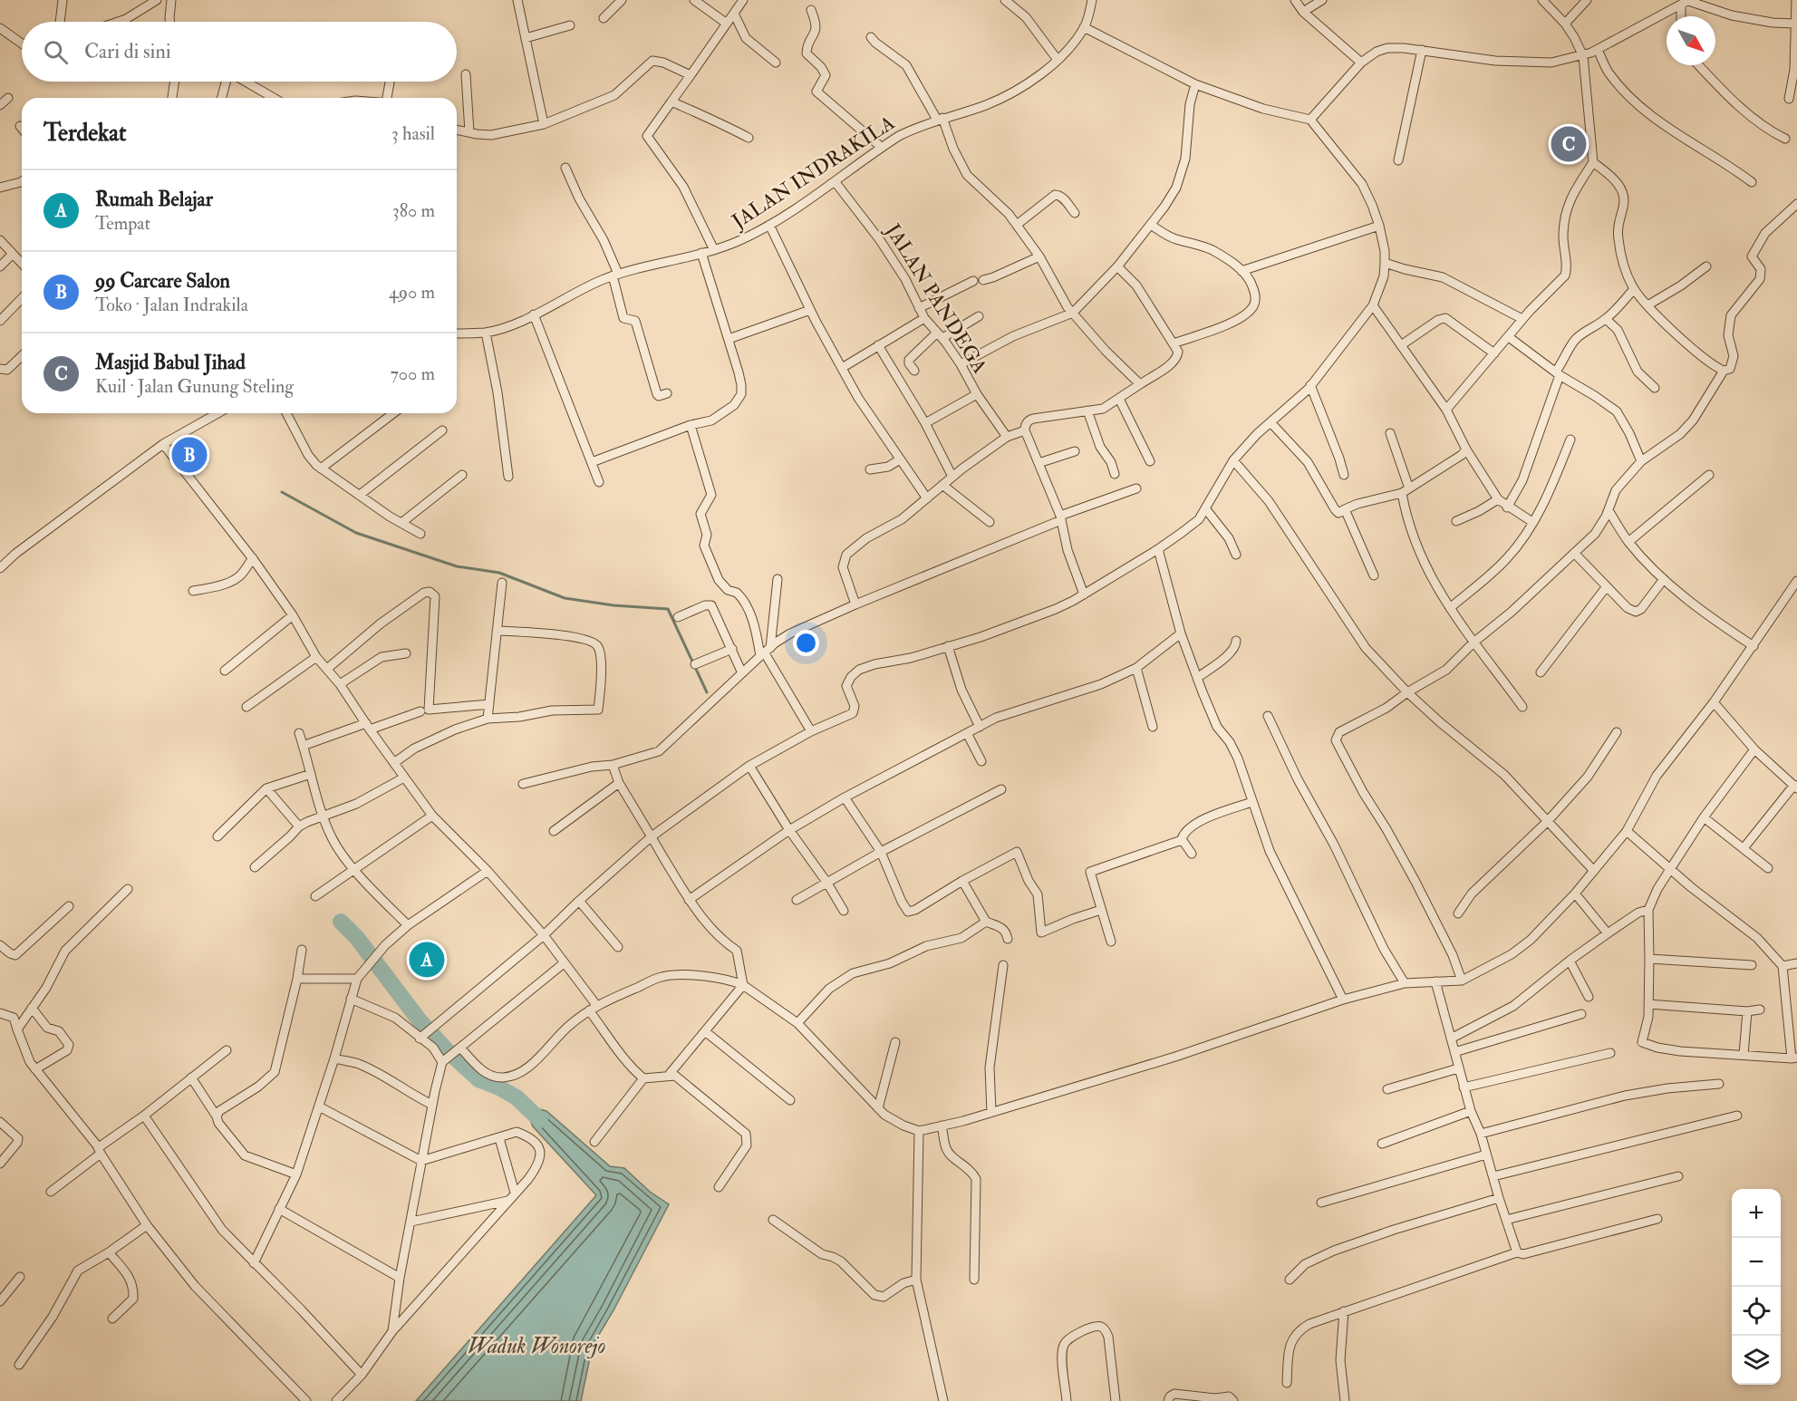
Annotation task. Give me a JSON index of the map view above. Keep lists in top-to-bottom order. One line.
{"streets":{"street":["JALAN INDRAKILA","JALAN PANDEGA"]},"crossings":[["JALAN INDRAKILA","JALAN PANDEGA"]],"water":["Waduk Wonorejo"],"north":"bottom right","page":{"search":"Cari di sini","heading":["Terdekat","3 hasil"],"pins":["C","B","A"],"list":[{"mark":"A","name":"Rumah Belajar","note":"Tempat","value":"380 m"},{"mark":"B","name":"99 Carcare Salon","note":"Toko · Jalan Indrakila","value":"490 m"},{"mark":"C","name":"Masjid Babul Jihad","note":"Kuil · Jalan Gunung Steling","value":"700 m"}],"map_buttons":["+","−"]}}
